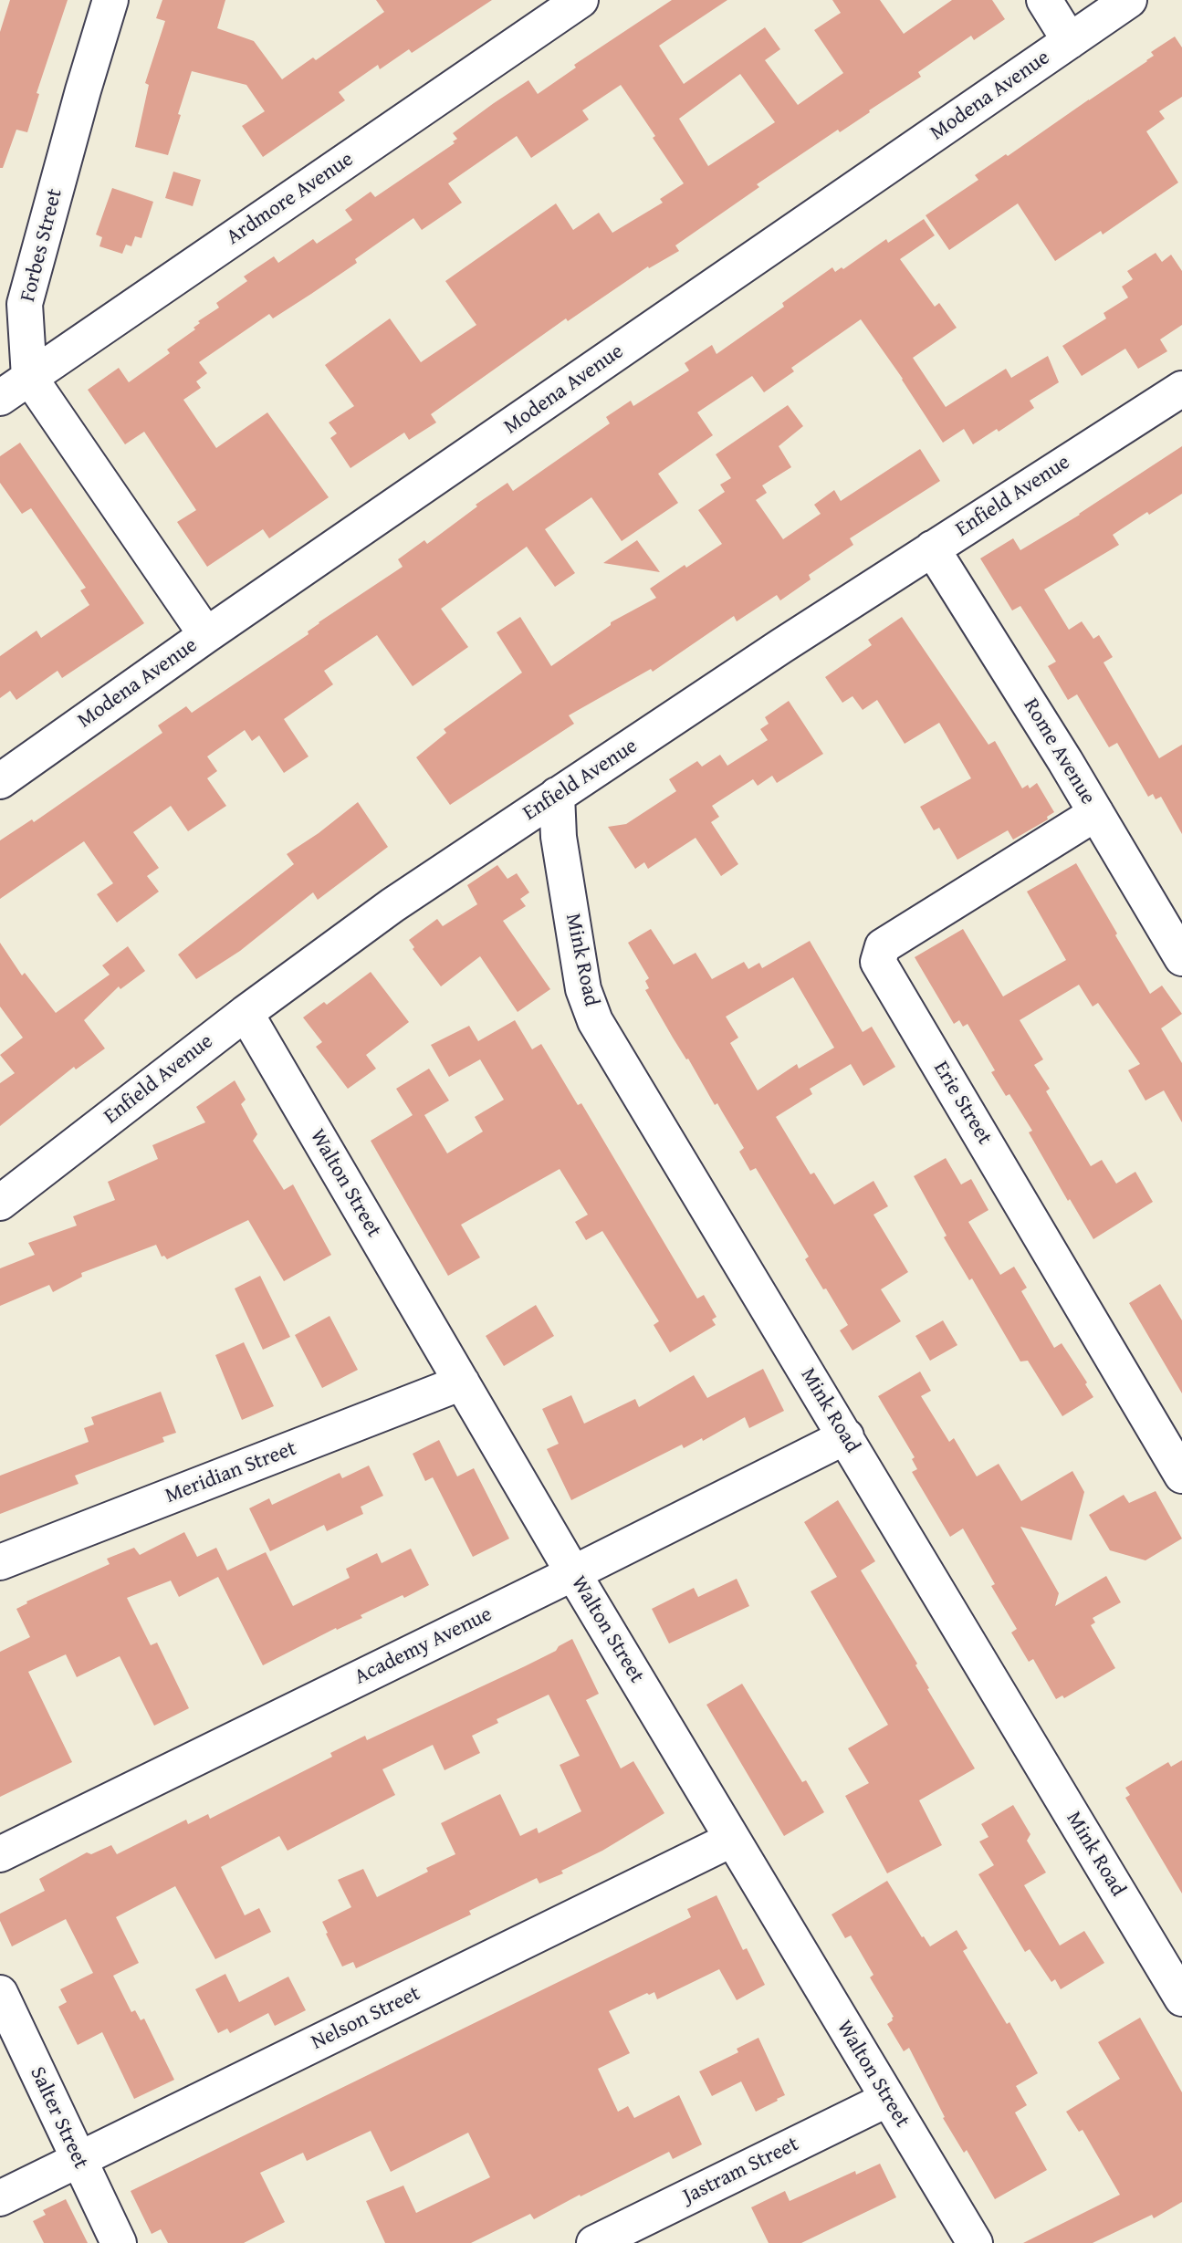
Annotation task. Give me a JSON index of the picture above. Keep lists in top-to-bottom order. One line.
{"streets":{"street":["Modena Avenue","Ardmore Avenue","Forbes Street","Enfield Avenue","Rome Avenue","Mink Road","Erie Street","Walton Street","Meridian Street","Academy Avenue","Nelson Street","Salter Street","Jastram Street"]},"crossings":[["Ardmore Avenue","Forbes Street"],["Enfield Avenue","Rome Avenue"],["Enfield Avenue","Mink Road"],["Enfield Avenue","Walton Street"],["Rome Avenue","Erie Street"],["Mink Road","Academy Avenue"],["Walton Street","Meridian Street"],["Walton Street","Academy Avenue"],["Walton Street","Nelson Street"],["Walton Street","Jastram Street"],["Nelson Street","Salter Street"]]}
